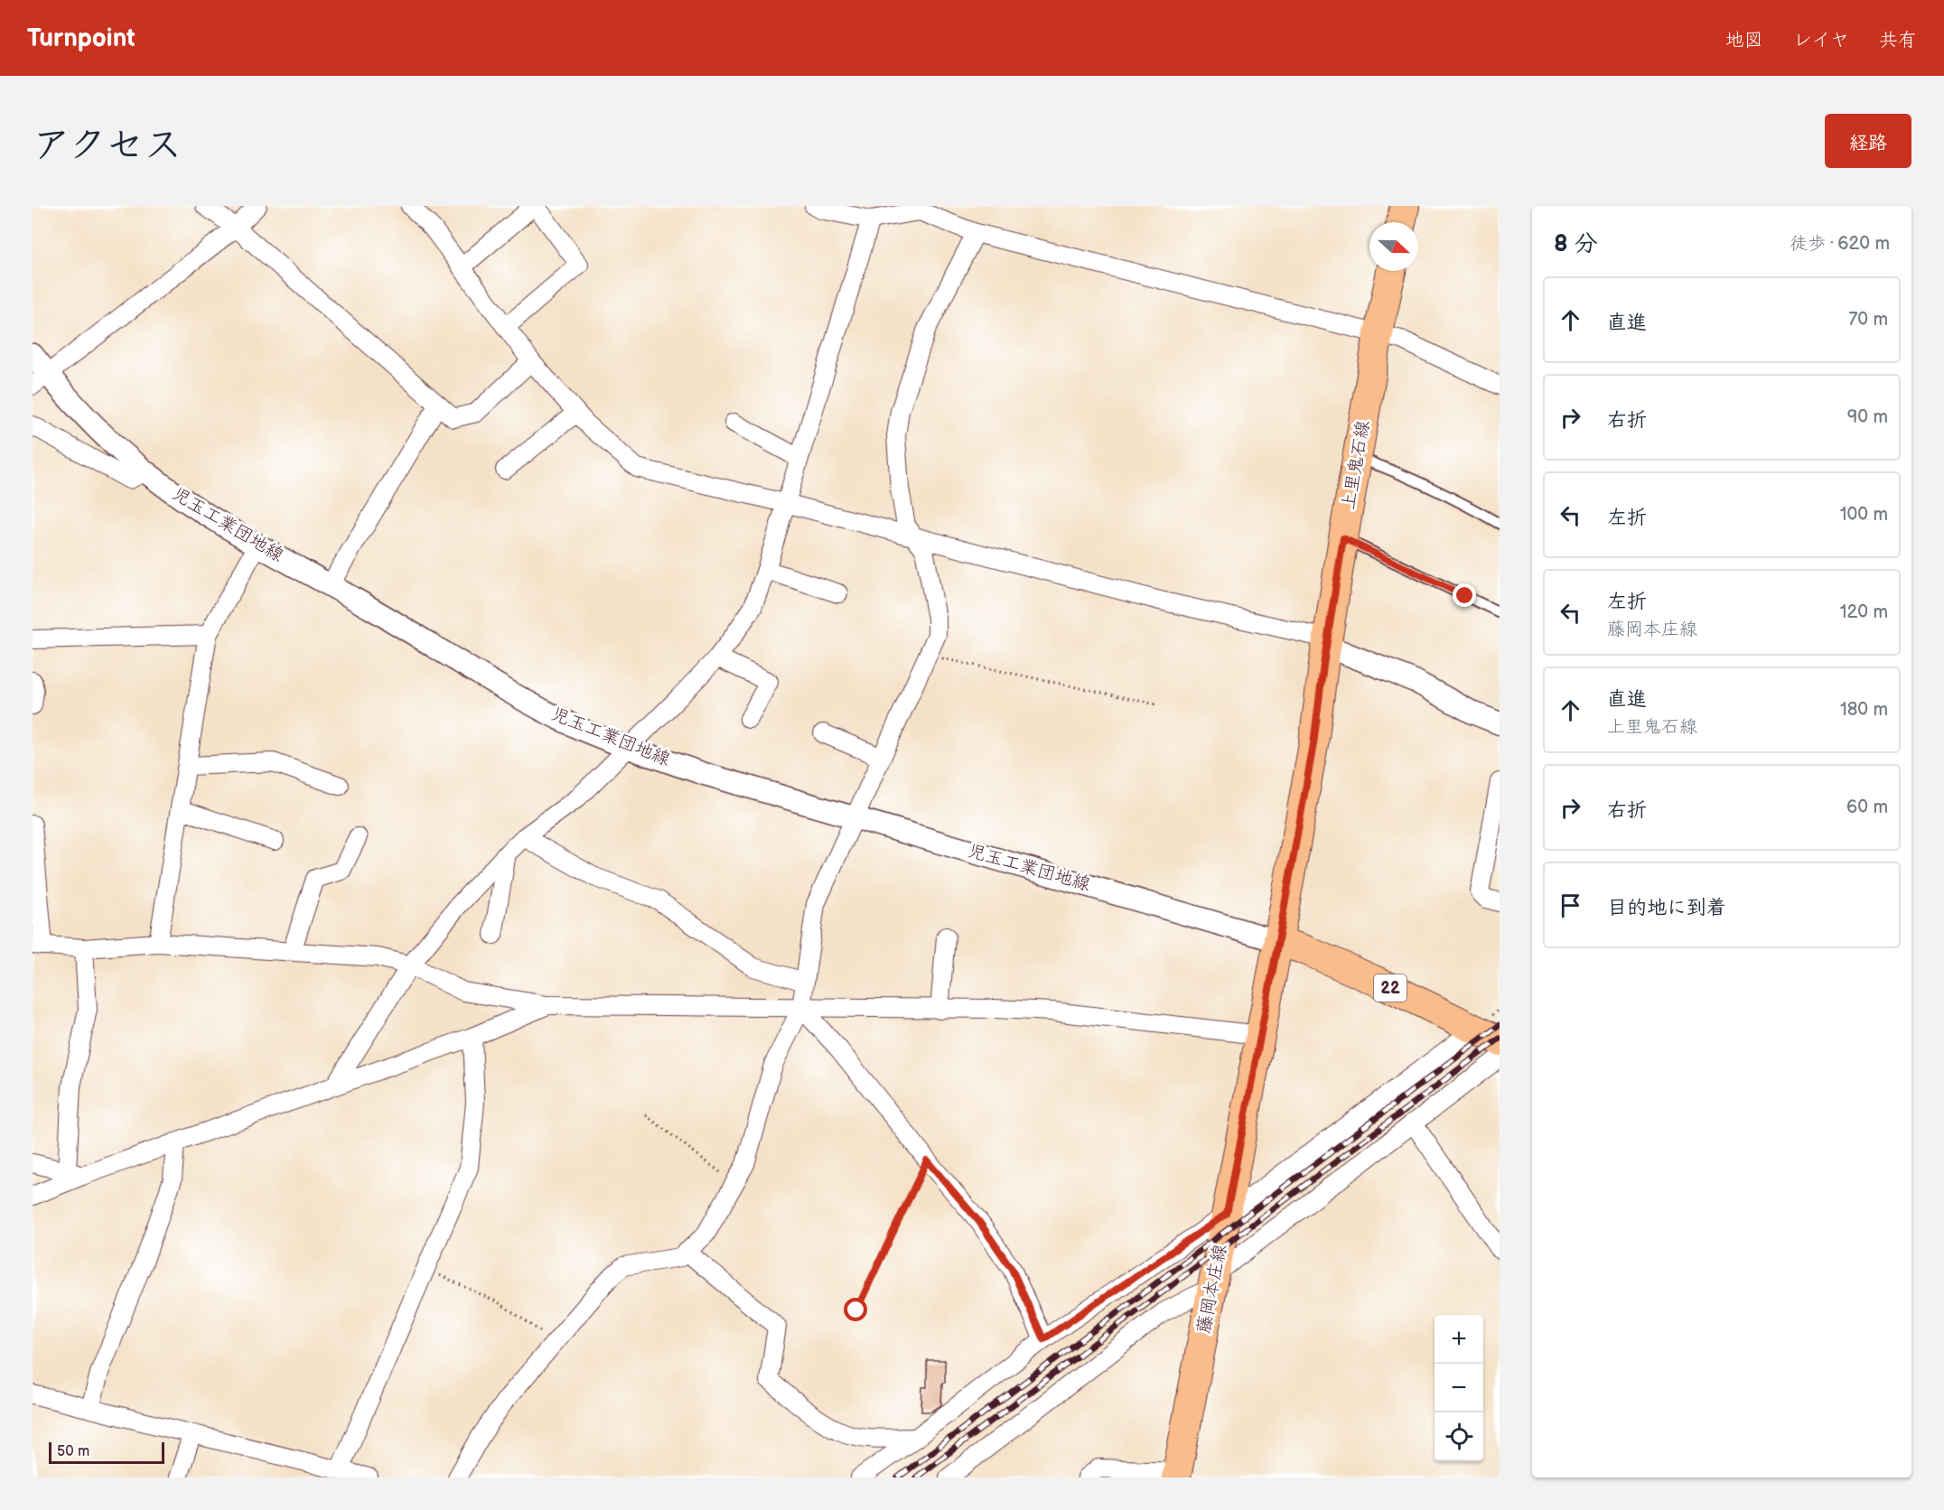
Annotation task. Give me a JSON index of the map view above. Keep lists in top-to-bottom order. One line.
{"streets":{"main road":["上里鬼石線","22","藤岡本庄線"],"street":["児玉工業団地線"]},"crossings":[["上里鬼石線","児玉工業団地線"],["上里鬼石線","22"],["上里鬼石線","藤岡本庄線"],["児玉工業団地線","22"],["児玉工業団地線","藤岡本庄線"],["22","藤岡本庄線"]],"scale_bar":"50 m","north":"right","page":{"header":"Turnpoint","nav":["地図","レイヤ","共有"],"title":"アクセス","buttons":"経路","heading":["8 分","徒歩 · 620 m"],"list":[["直進","70 m"],["右折","90 m"],["左折","100 m"],["左折","藤岡本庄線","120 m"],["直進","上里鬼石線","180 m"],["右折","60 m"],"目的地に到着"],"map_buttons":["+","−"],"scale":"50 m"}}
